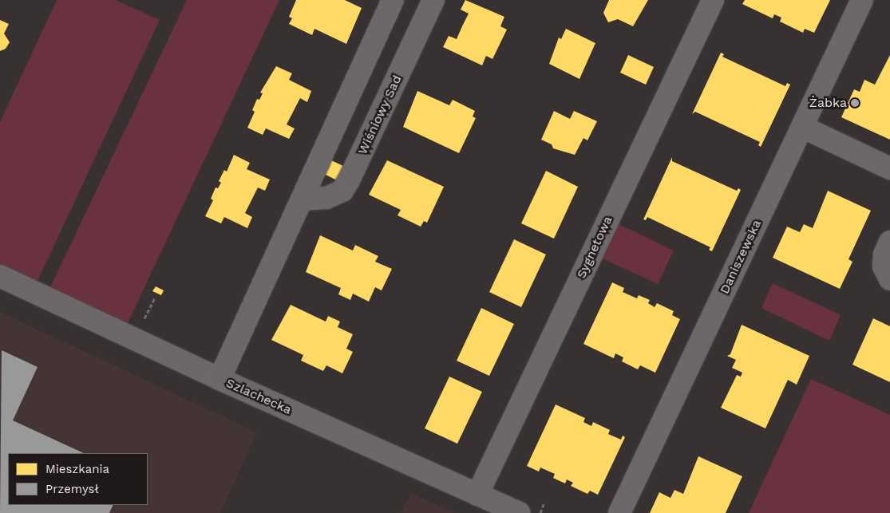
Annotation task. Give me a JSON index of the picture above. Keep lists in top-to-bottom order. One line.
{"streets":{"street":["Wiśniowy Sad","Sygnetowa","Daniszewska","Szlachecka"]},"crossings":[["Sygnetowa","Szlachecka"]],"places":["Żabka"],"legend":["Mieszkania","Przemysł"]}
